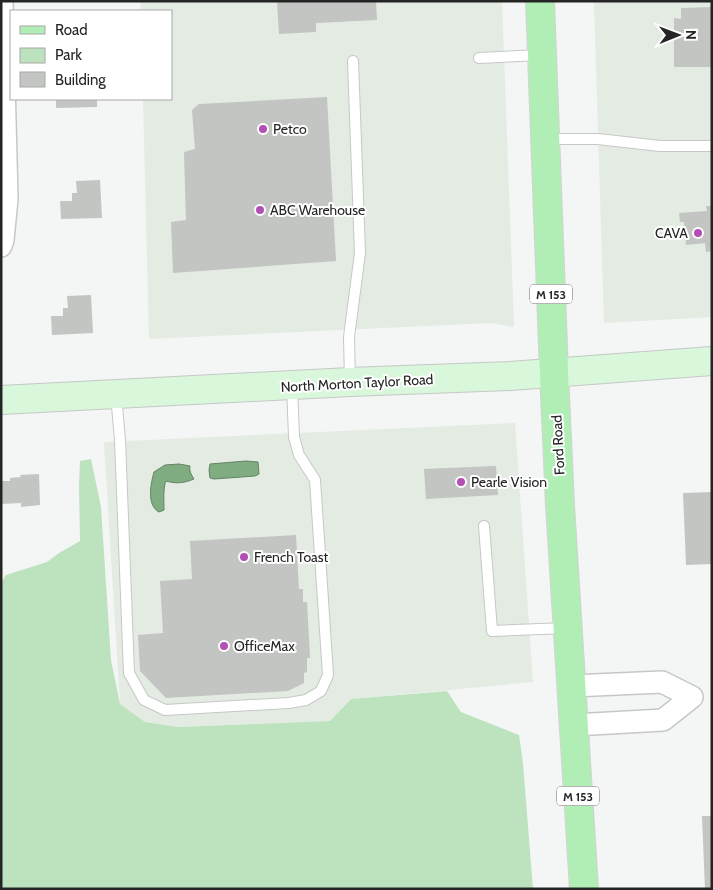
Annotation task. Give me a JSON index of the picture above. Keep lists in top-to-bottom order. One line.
{"streets":{"main road":["M 153","Ford Road"],"street":["North Morton Taylor Road"]},"crossings":[["North Morton Taylor Road","Ford Road"]],"places":["Petco","ABC Warehouse","CAVA","Pearle Vision","French Toast","OfficeMax"],"legend":["Road","Park","Building"],"north":"right"}
